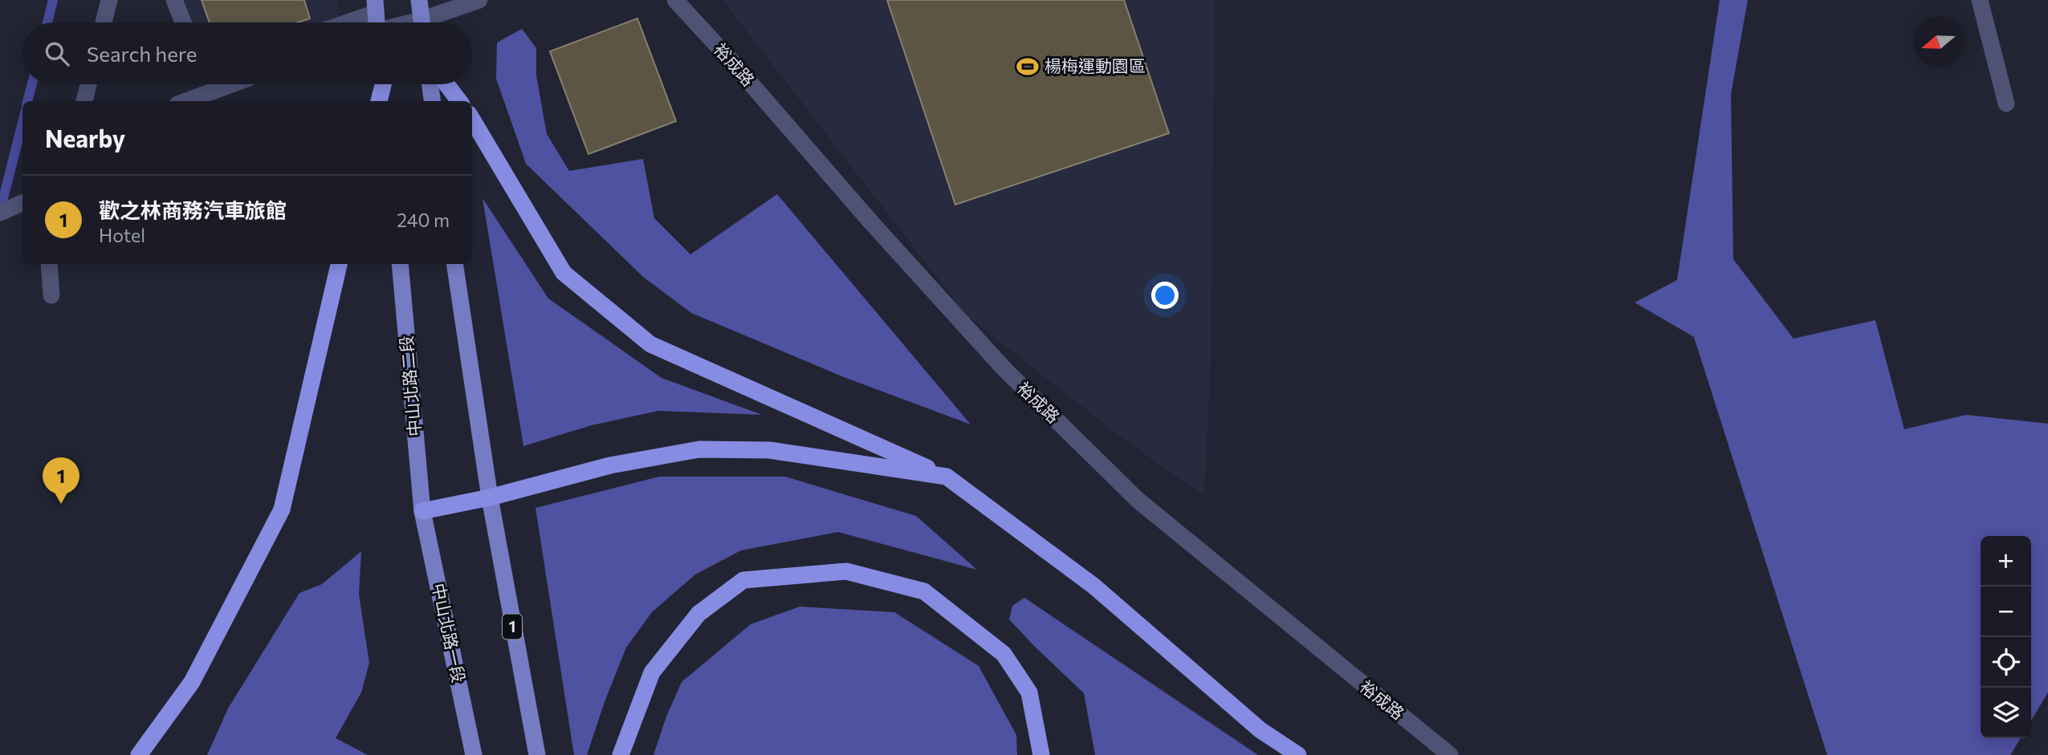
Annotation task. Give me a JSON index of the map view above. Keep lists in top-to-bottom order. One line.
{"streets":{"main road":["中山北路二段","1","中山北路一段"],"street":["裕成路"]},"crossings":[["中山北路二段","中山北路一段"]],"places":{"sports":["楊梅運動園區"]},"north":"left","page":{"search":"Search here","heading":"Nearby","list":[{"mark":"1","name":"歡之林商務汽車旅館","note":"Hotel","value":"240 m"}],"pins":"1","map_buttons":["+","−"]}}
